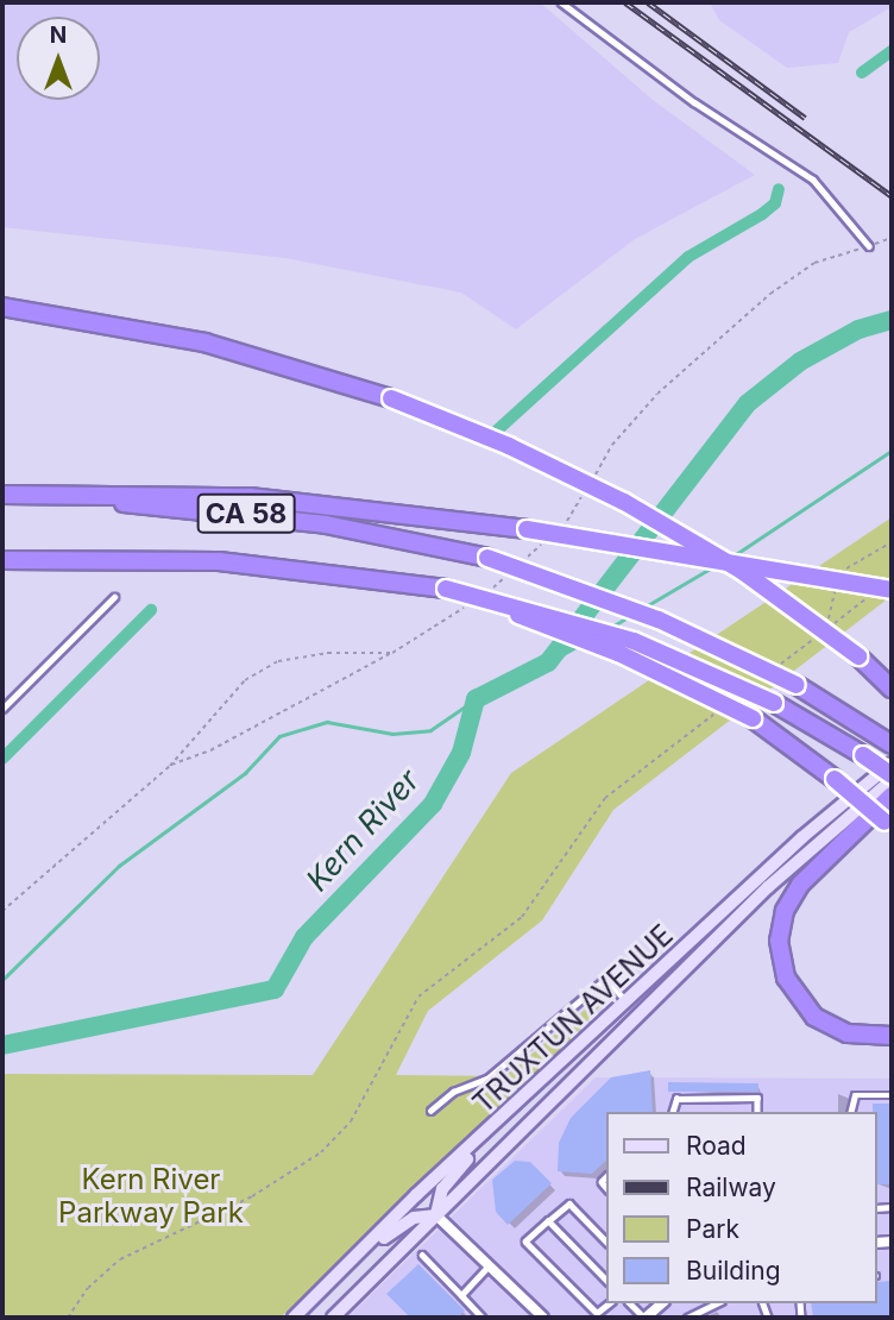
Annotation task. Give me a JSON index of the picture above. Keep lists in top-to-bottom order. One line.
{"streets":{"highway":["CA 58"],"main road":["TRUXTUN AVENUE"]},"water":["Kern River"],"parks":["Kern River Parkway Park"],"legend":["Road","Railway","Park","Building"],"north":"top"}
